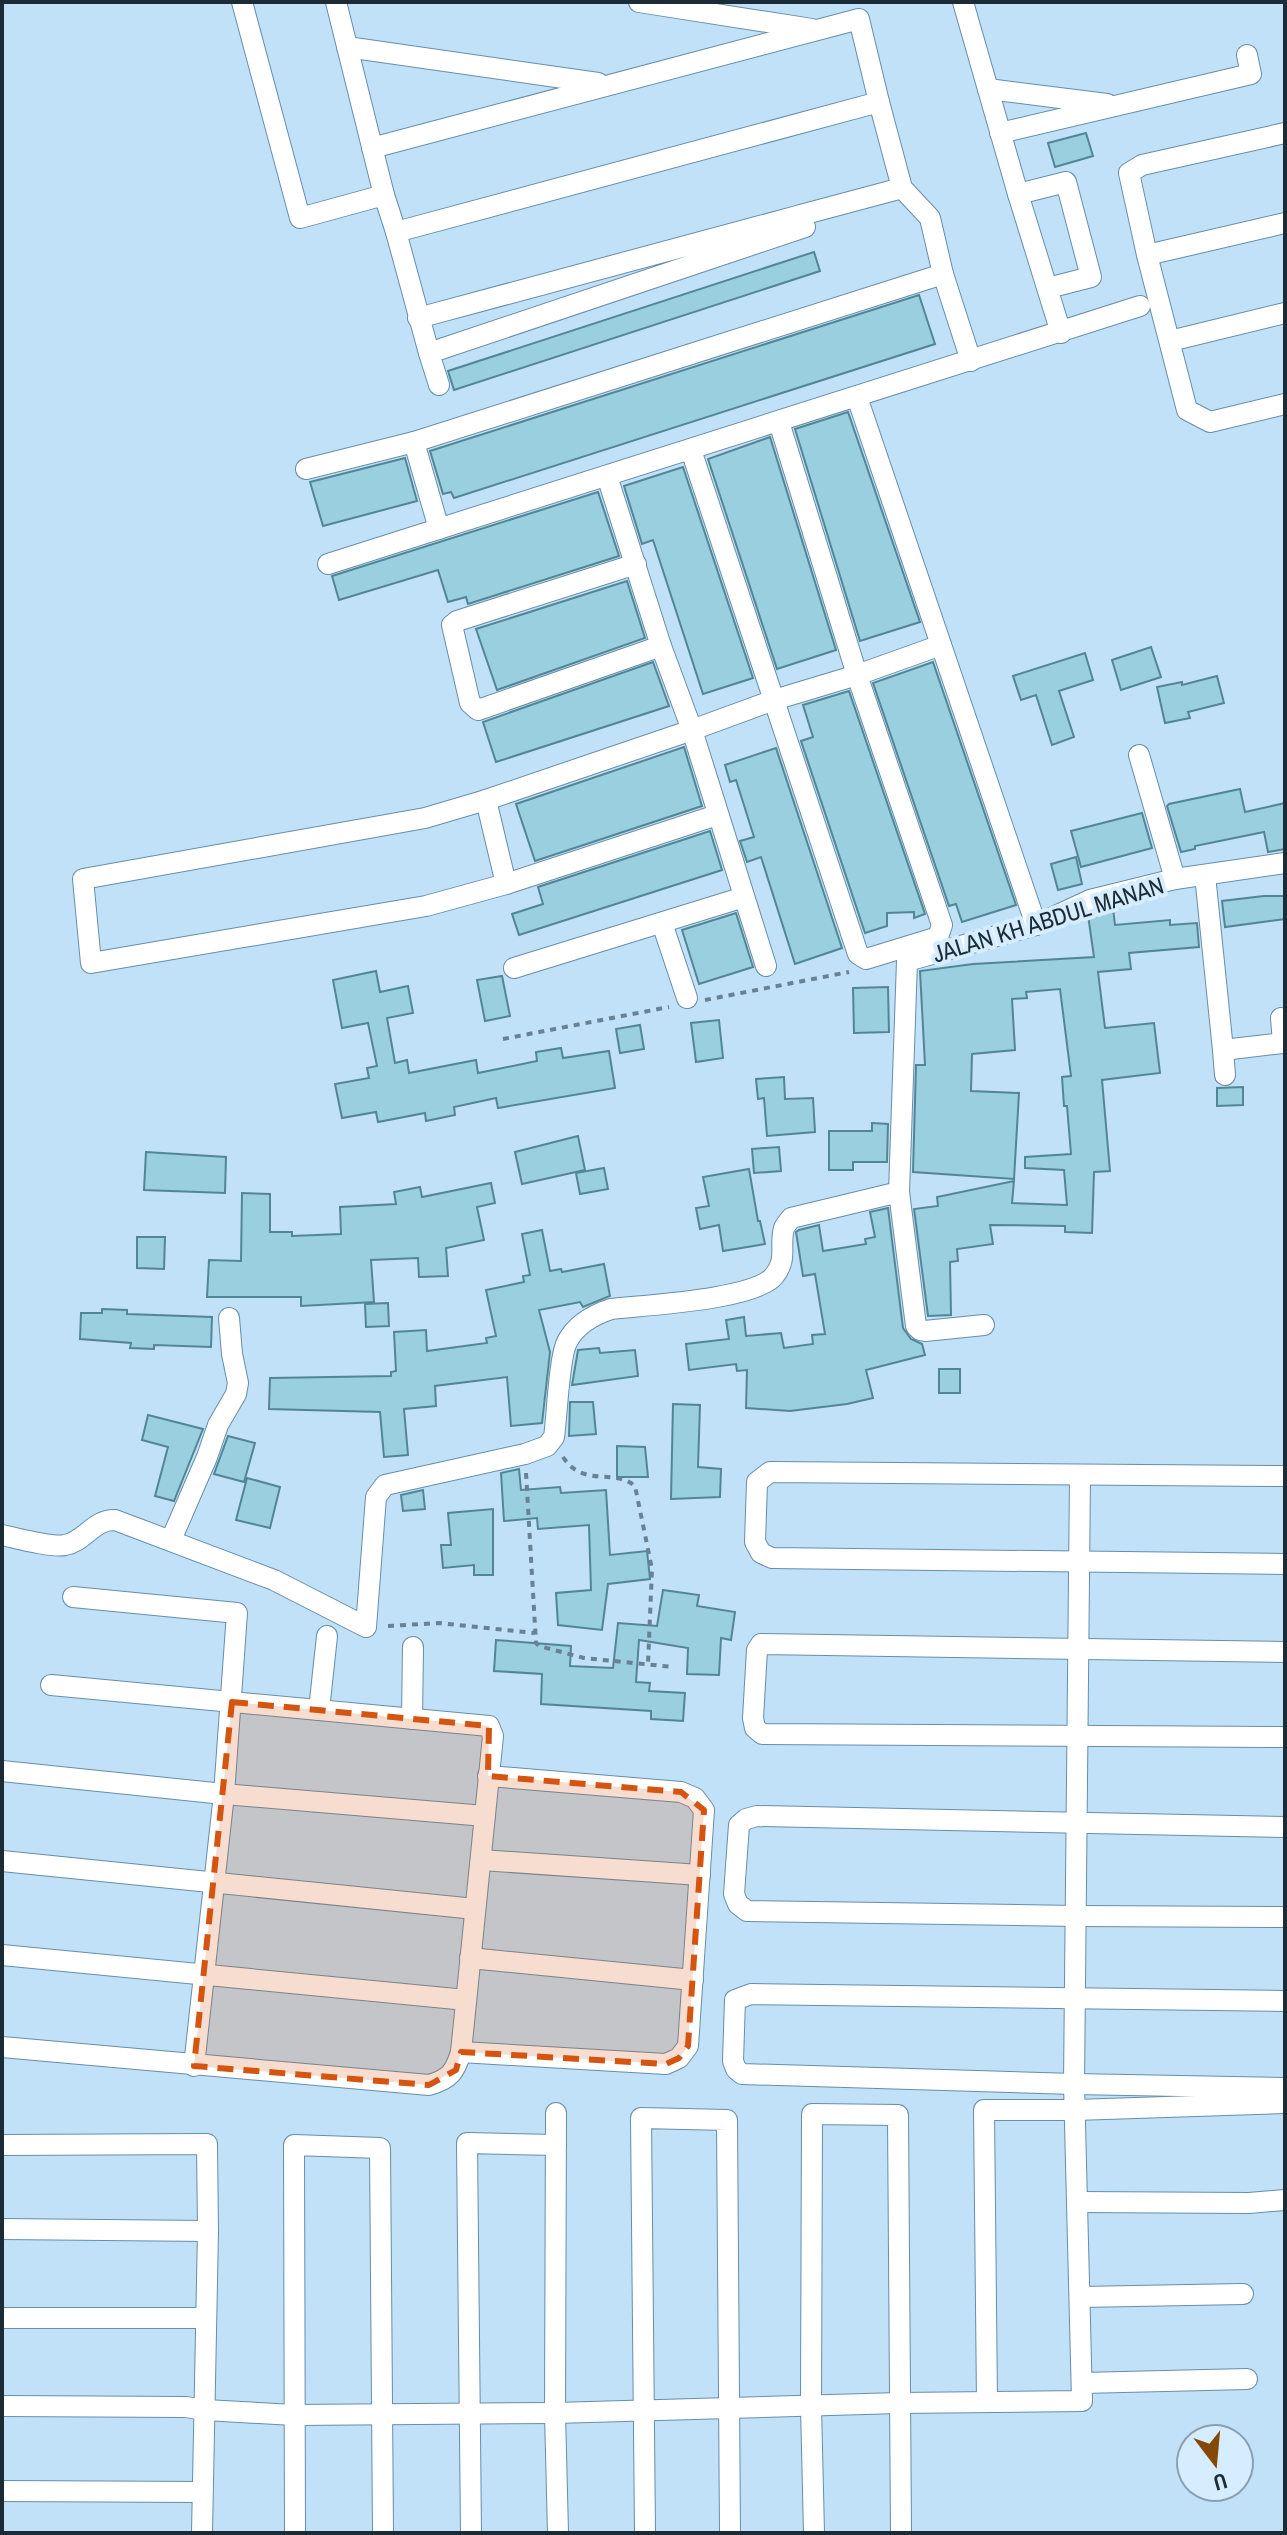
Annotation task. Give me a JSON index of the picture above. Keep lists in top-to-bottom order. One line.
{"streets":{"street":["JALAN KH ABDUL MANAN"]},"north":"bottom"}
